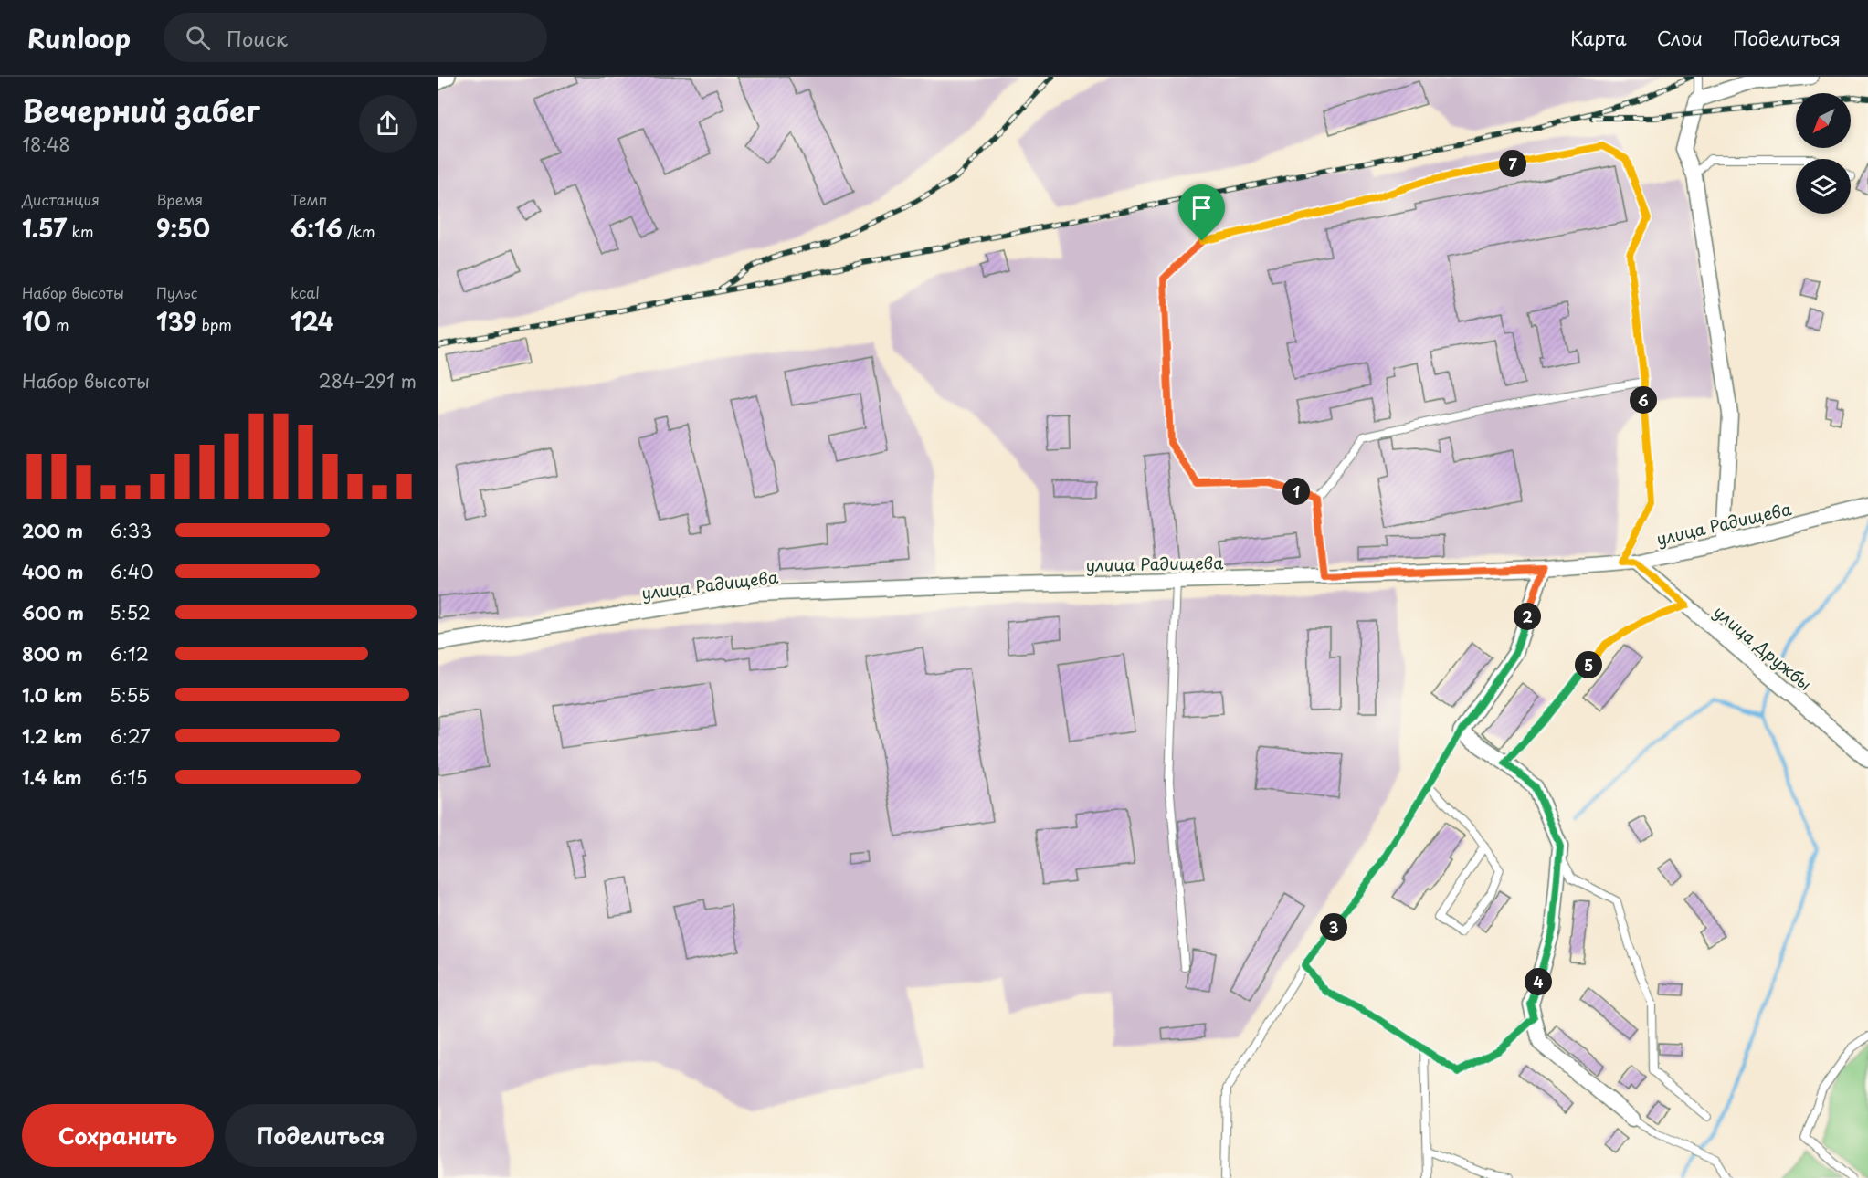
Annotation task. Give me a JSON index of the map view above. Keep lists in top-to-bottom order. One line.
{"streets":{"street":["улица Радищева","улица Дружбы"]},"crossings":[["улица Радищева","улица Дружбы"]],"north":"bottom left","page":{"header":"Runloop","search":"Поиск","nav":["Карта","Слои","Поделиться"],"heading":["Вечерний забег","18:48"],"pins":["7","6","1","2","5","3","4"],"stats":[["Дистанция","1.57 km"],["Время","9:50"],["Темп","6:16 /km"],["Набор высоты","10 m"],["Пульс","139 bpm"],["kcal","124"]],"chart":["Набор высоты","284–291 m"],"list":[{"name":"200 m","note":"6:33"},{"name":"400 m","note":"6:40"},{"name":"600 m","note":"5:52"},{"name":"800 m","note":"6:12"},{"name":"1.0 km","note":"5:55"},{"name":"1.2 km","note":"6:27"},{"name":"1.4 km","note":"6:15"}],"buttons":["Сохранить","Поделиться"]}}
